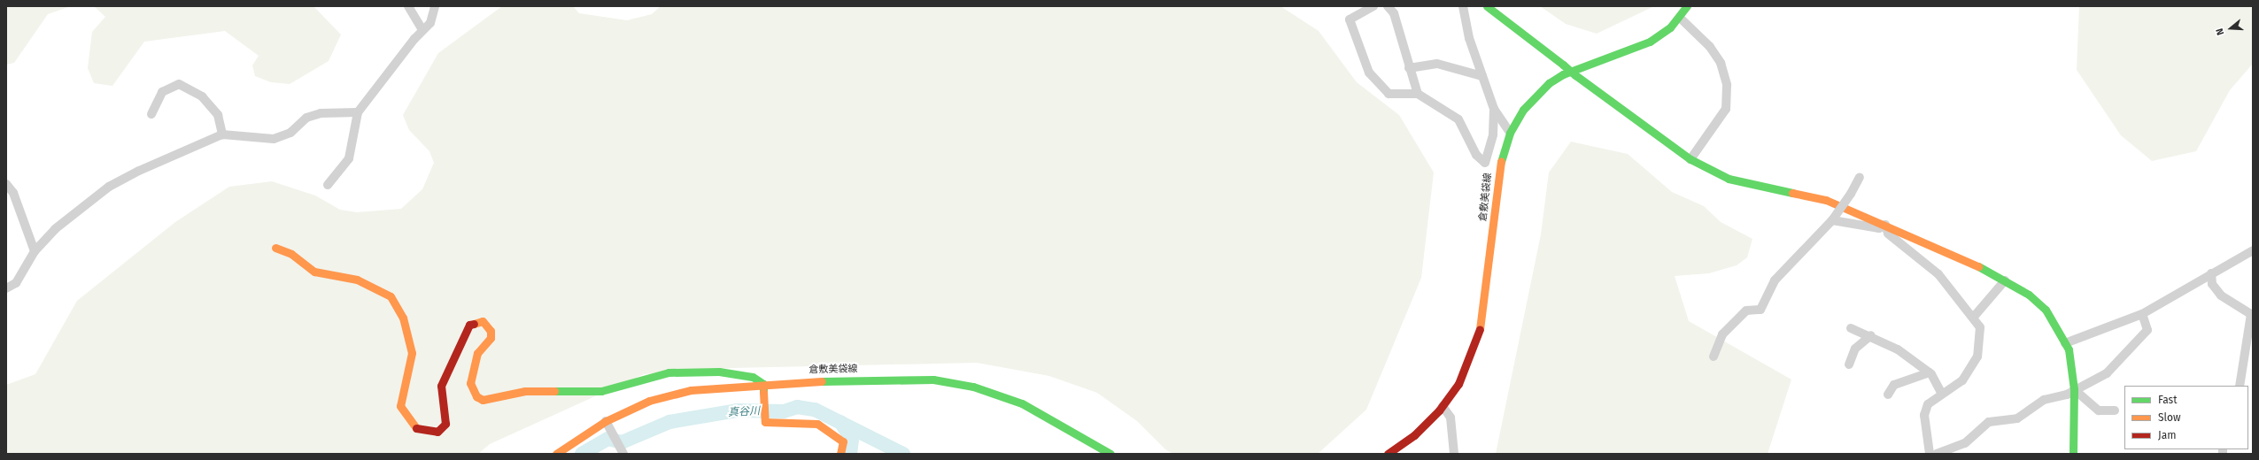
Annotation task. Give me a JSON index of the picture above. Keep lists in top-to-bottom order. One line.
{"streets":{"street":["倉敷美袋線"]},"water":["真谷川"],"legend":["Fast","Slow","Jam"],"north":"left"}
